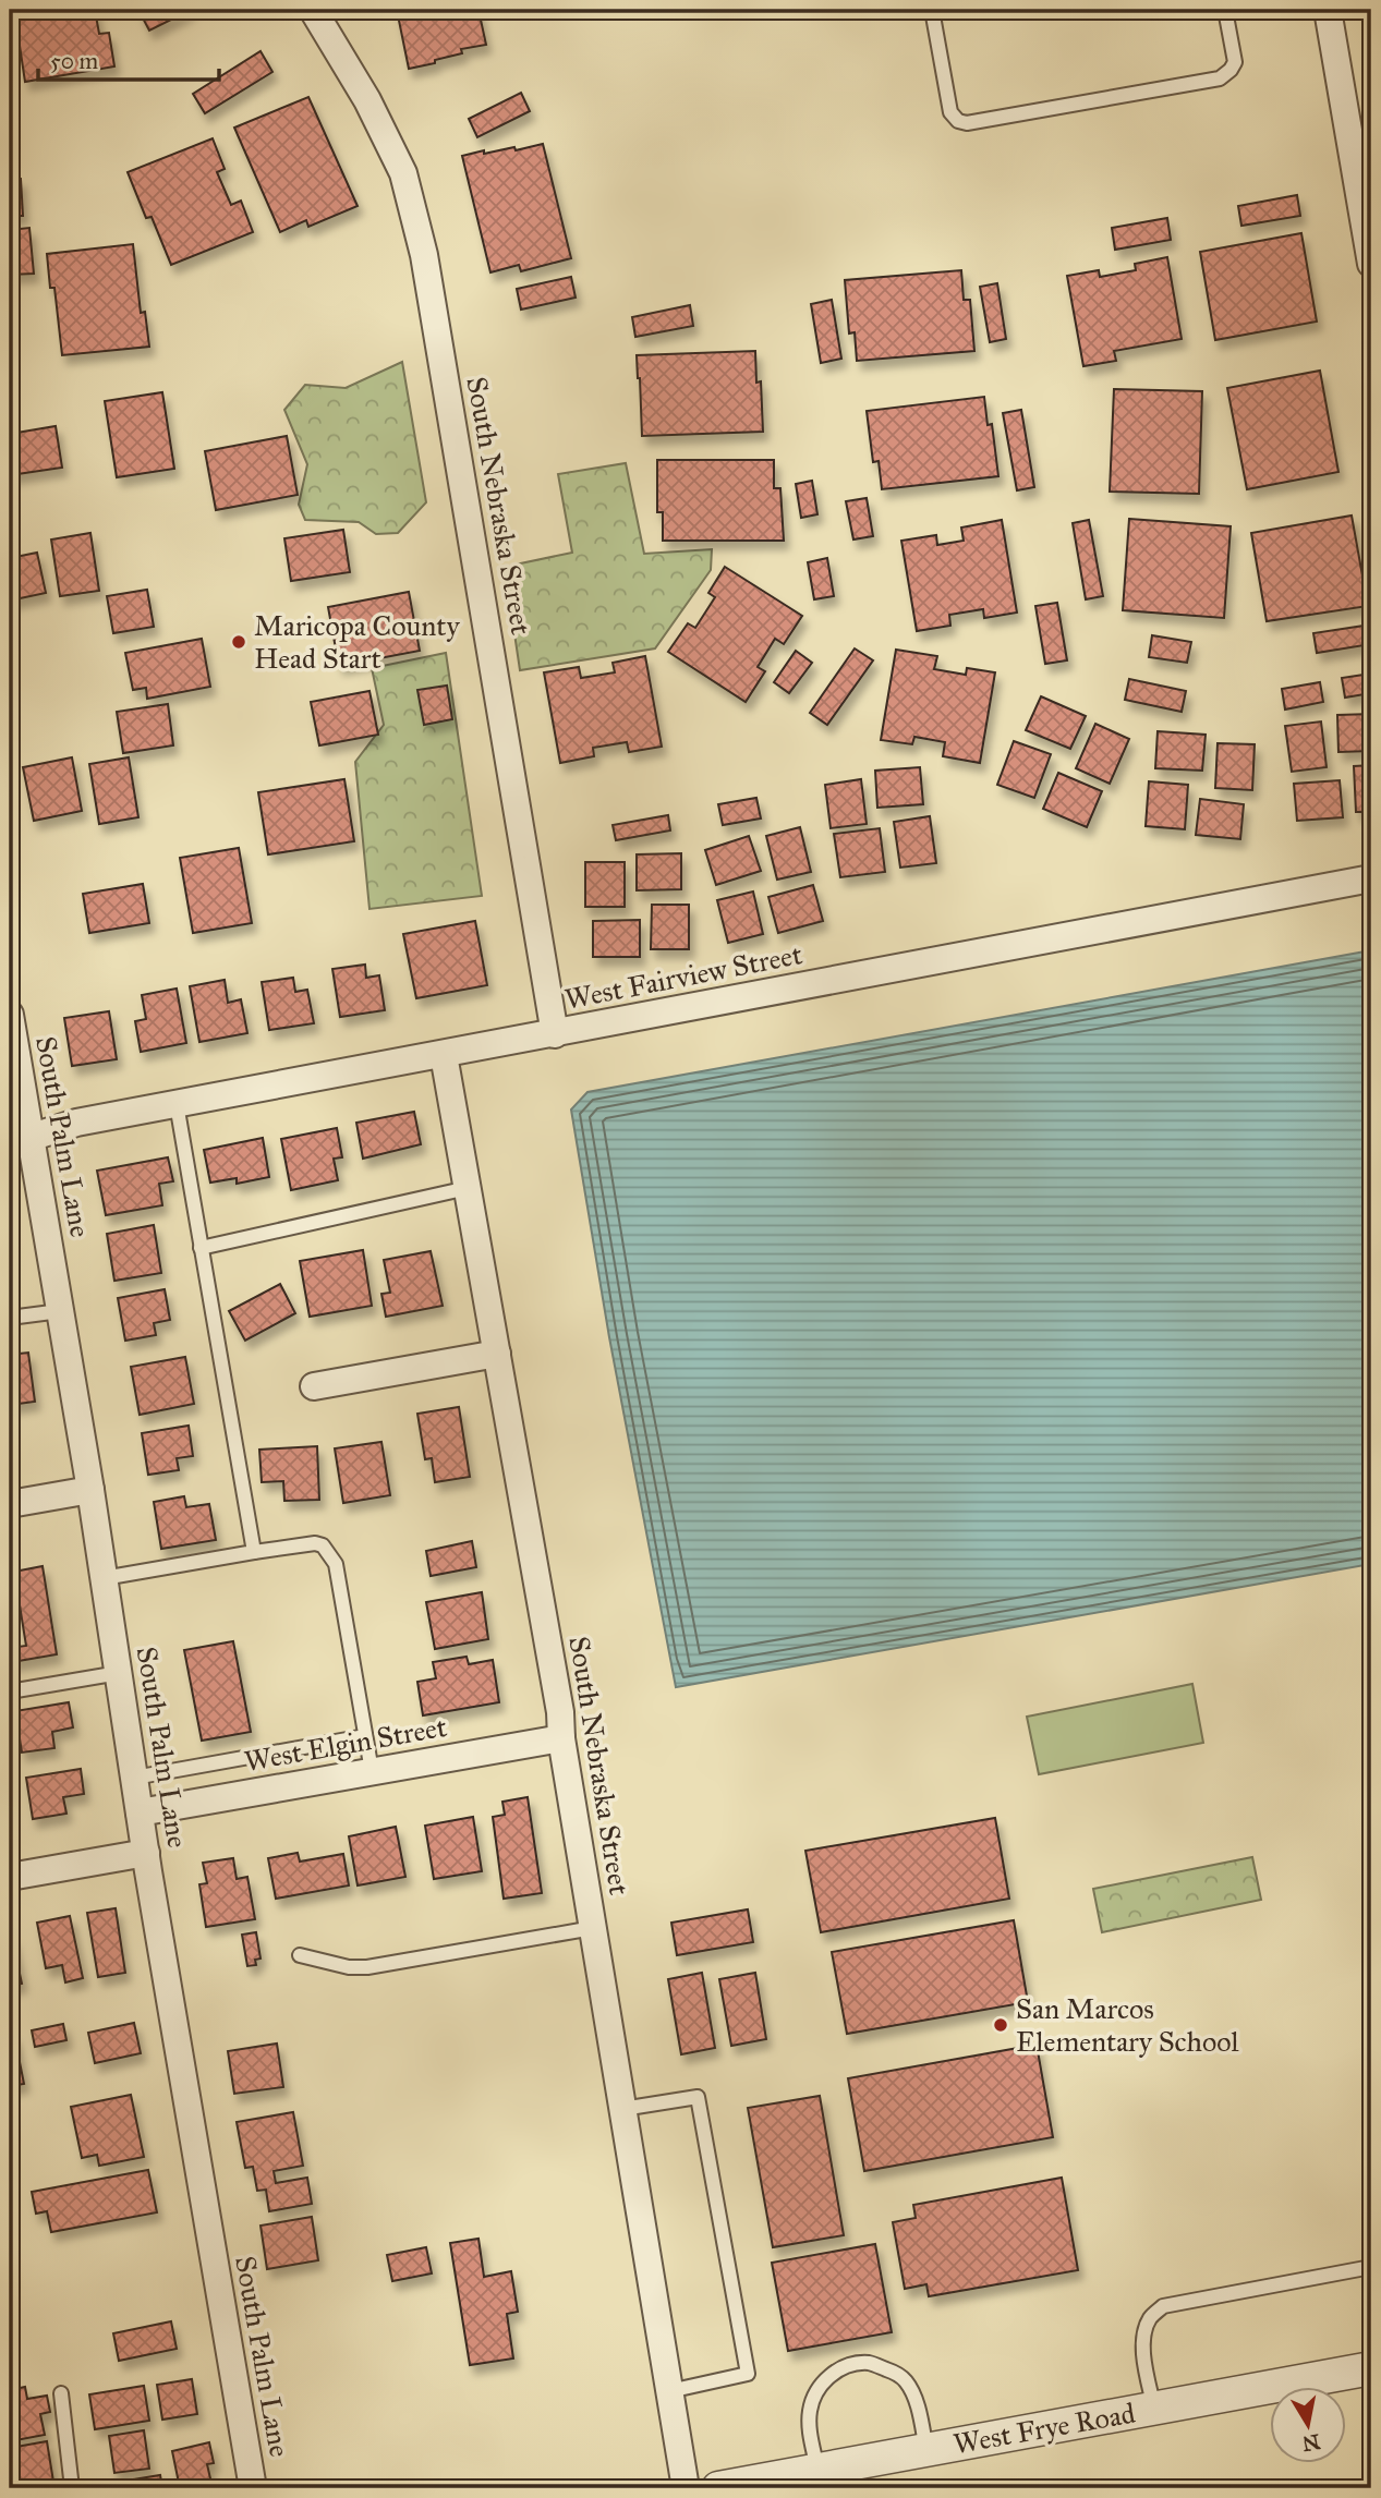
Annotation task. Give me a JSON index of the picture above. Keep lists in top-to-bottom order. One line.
{"streets":{"street":["South Nebraska Street","West Fairview Street","South Palm Lane","West Elgin Street","West Frye Road"]},"crossings":[["South Nebraska Street","West Fairview Street"],["South Nebraska Street","West Elgin Street"],["West Fairview Street","South Palm Lane"],["South Palm Lane","West Elgin Street"]],"places":["Maricopa County Head Start","San Marcos Elementary School"],"scale_bar":"50 m","north":"bottom"}
